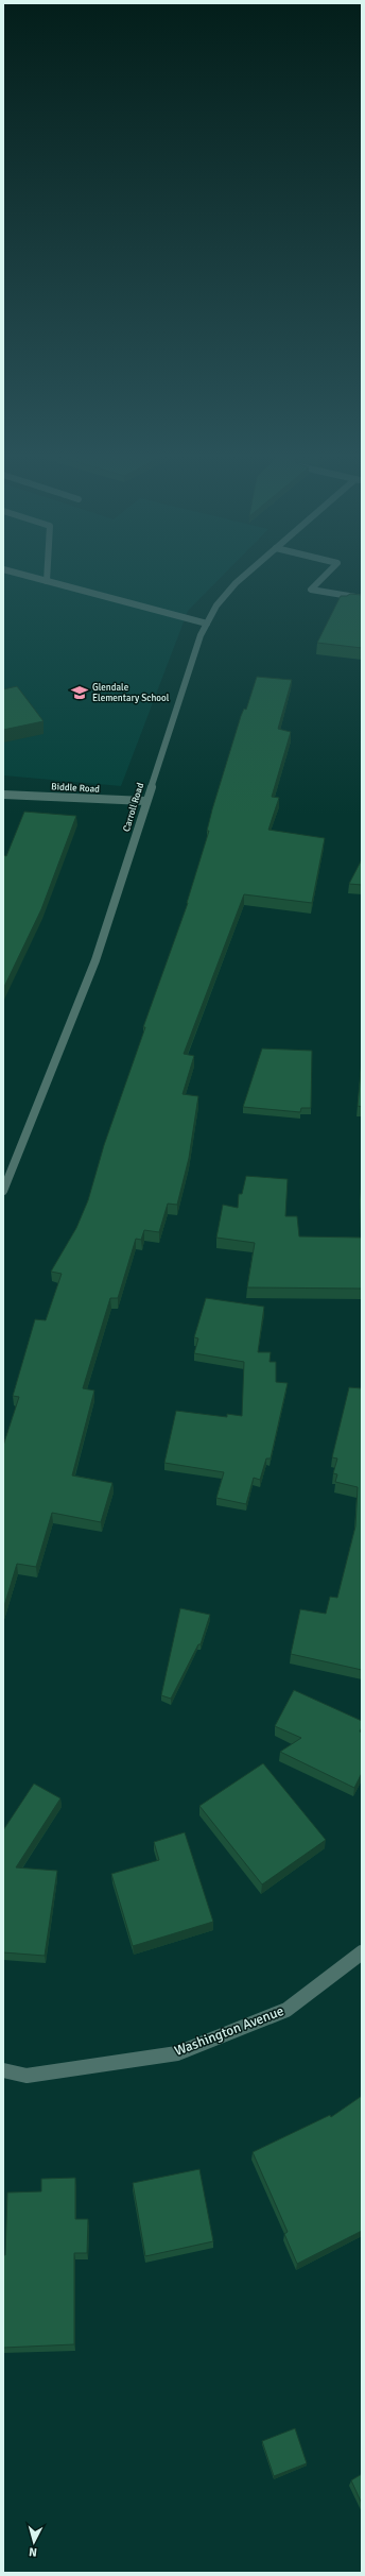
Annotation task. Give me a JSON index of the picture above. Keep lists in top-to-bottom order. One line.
{"streets":{"street":["Biddle Road","Carroll Road","Washington Avenue"]},"crossings":[["Biddle Road","Carroll Road"]],"places":{"school or university":["Glendale Elementary School"]},"north":"bottom"}
